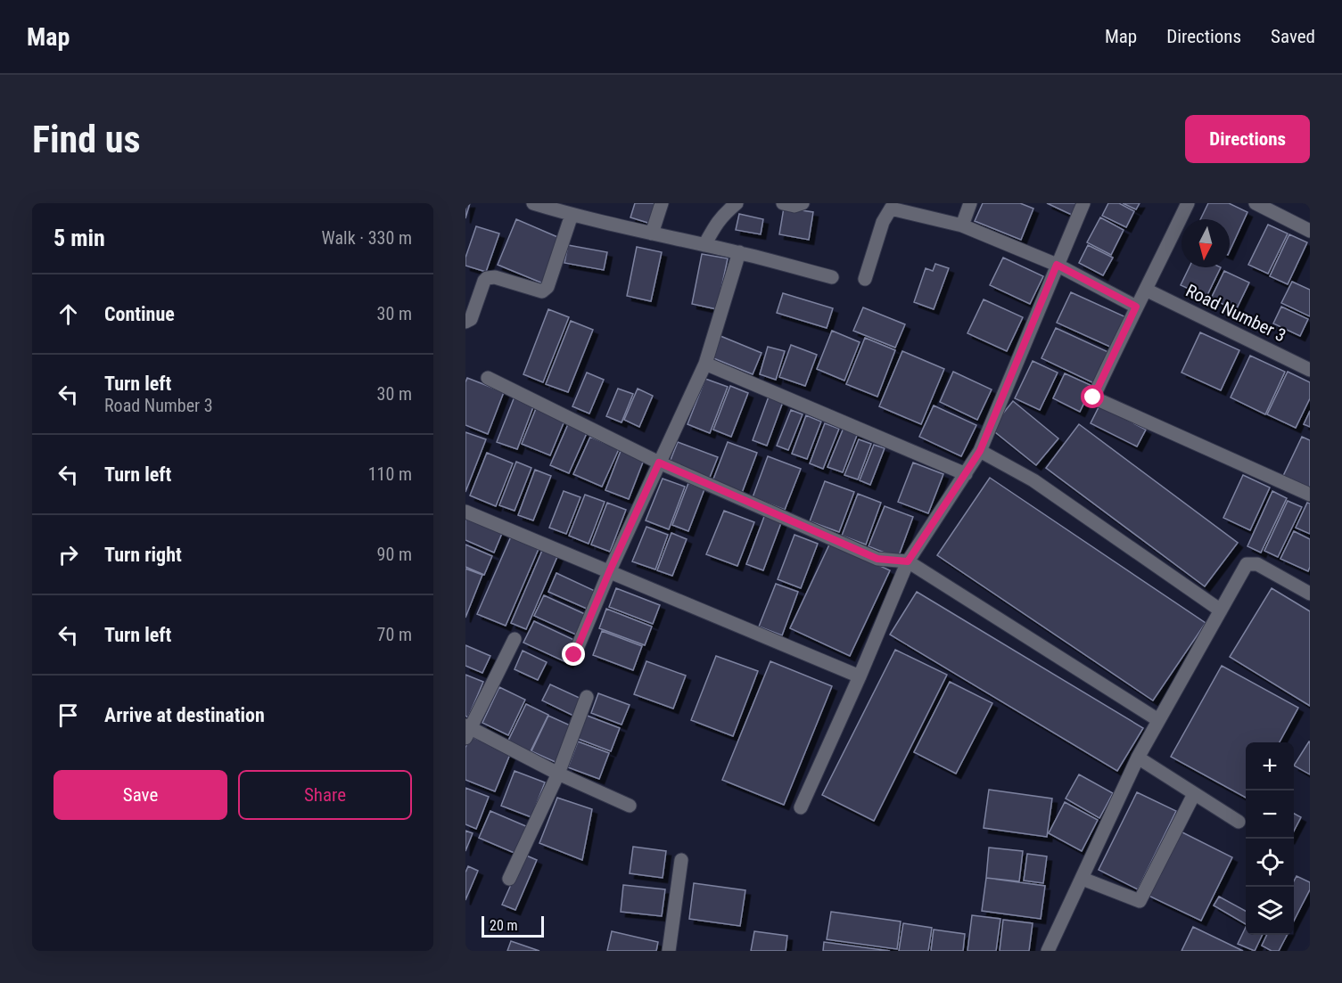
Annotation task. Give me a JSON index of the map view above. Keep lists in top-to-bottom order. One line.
{"streets":{"street":["Road Number 3"]},"scale_bar":"20 m","north":"bottom","page":{"header":"Map","nav":["Map","Directions","Saved"],"buttons":["Directions",["Save","Share"]],"title":"Find us","heading":["5 min","Walk · 330 m"],"list":[["Continue","30 m"],["Turn left","Road Number 3","30 m"],["Turn left","110 m"],["Turn right","90 m"],["Turn left","70 m"],"Arrive at destination"],"map_buttons":["+","−"],"scale":"20 m"}}
